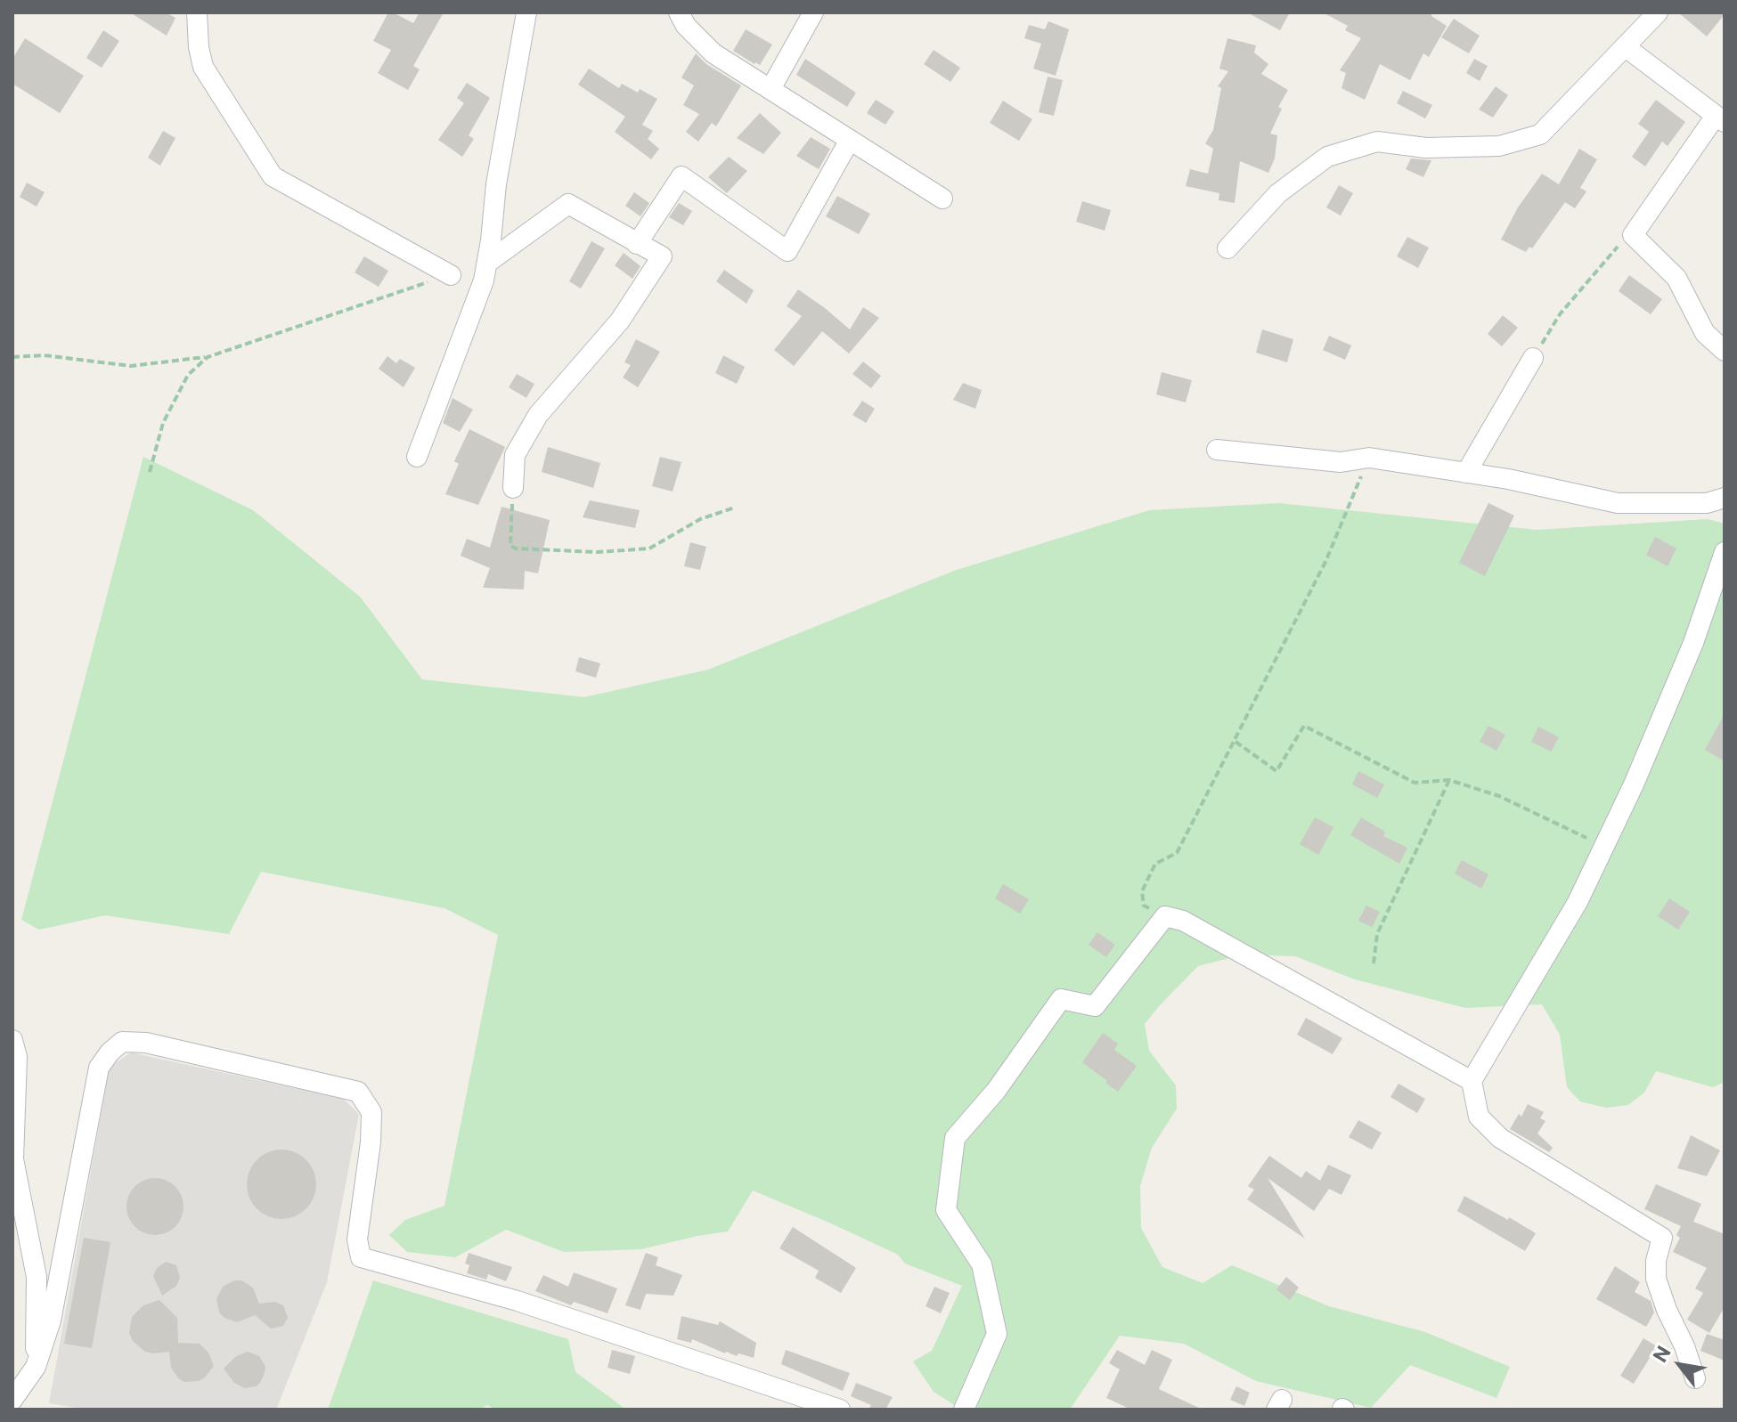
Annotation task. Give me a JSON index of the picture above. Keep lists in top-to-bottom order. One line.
{"north":"top left"}
